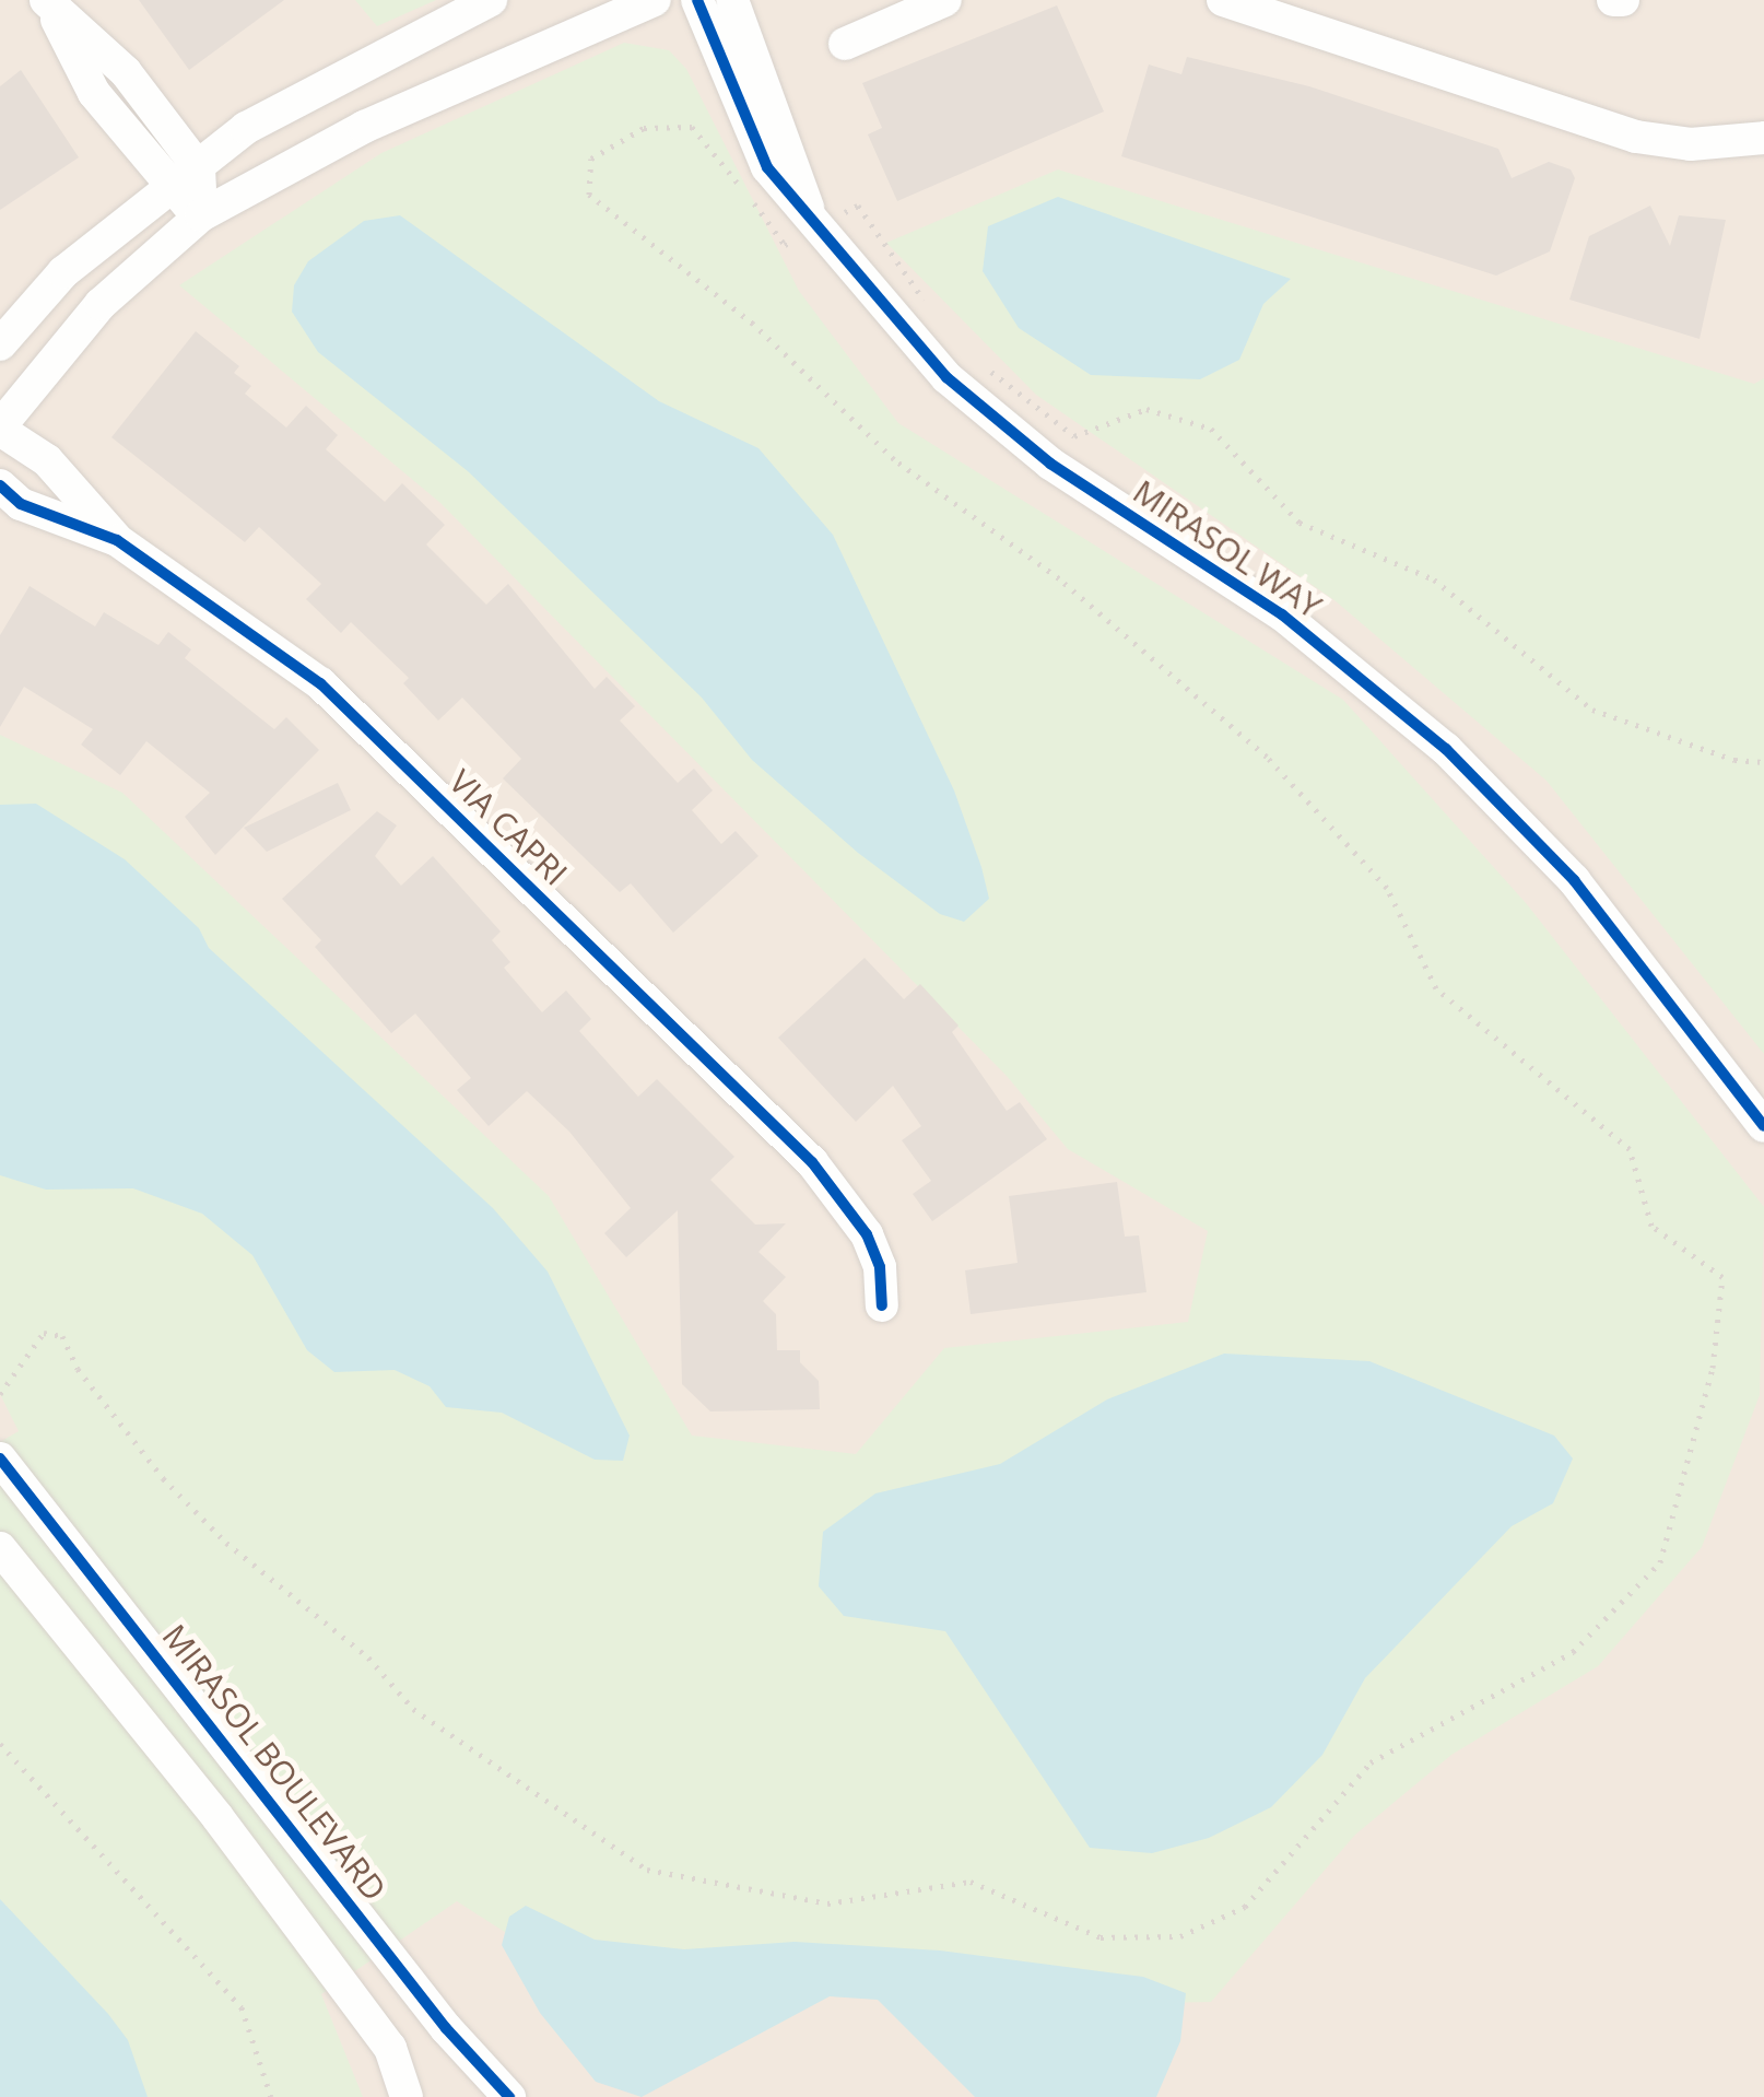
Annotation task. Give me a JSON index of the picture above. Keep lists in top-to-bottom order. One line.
{"streets":{"street":["MIRASOL WAY","VIA CAPRI","MIRASOL BOULEVARD"]}}
